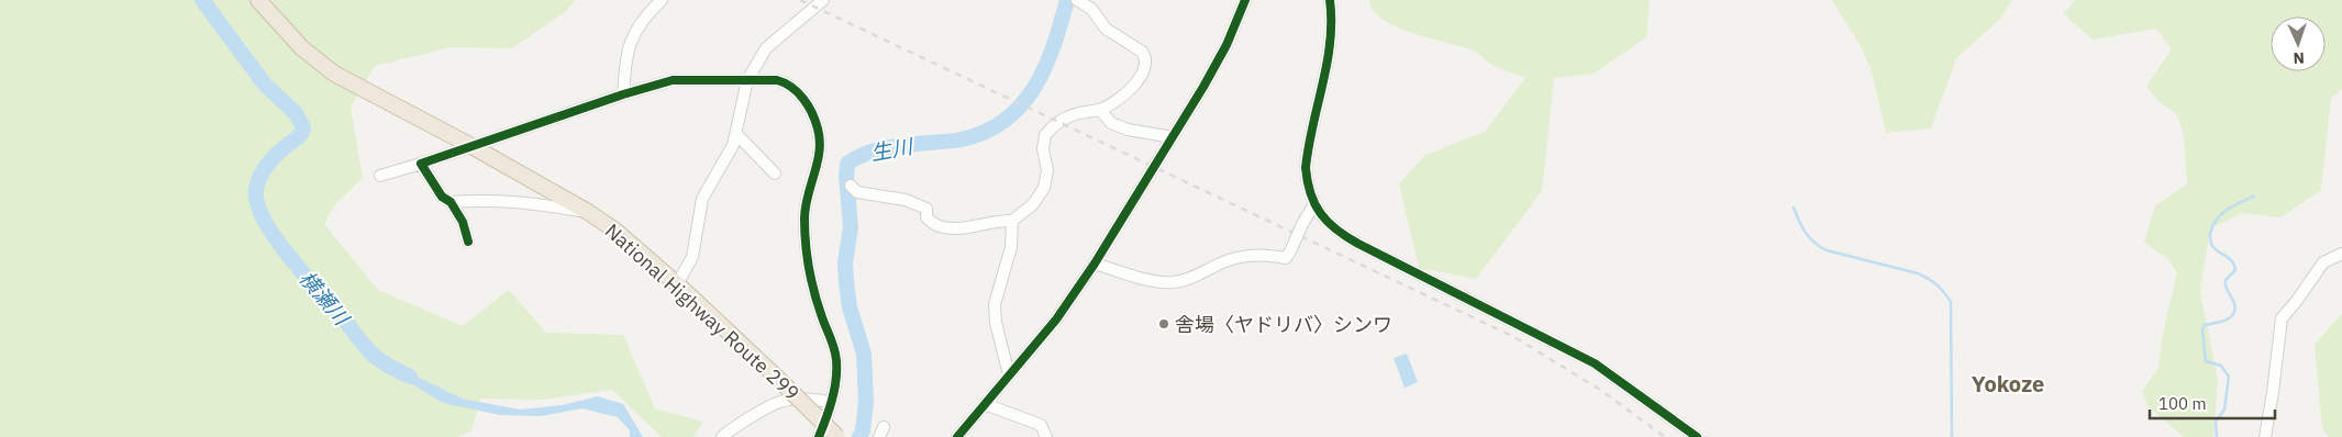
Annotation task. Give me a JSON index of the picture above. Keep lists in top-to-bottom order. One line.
{"streets":{"highway":["National Highway Route 299"]},"districts":["Yokoze"],"water":["生川","横瀬川"],"places":["舎場〈ヤドリバ〉シンワ"],"scale_bar":"100 m","north":"bottom"}
